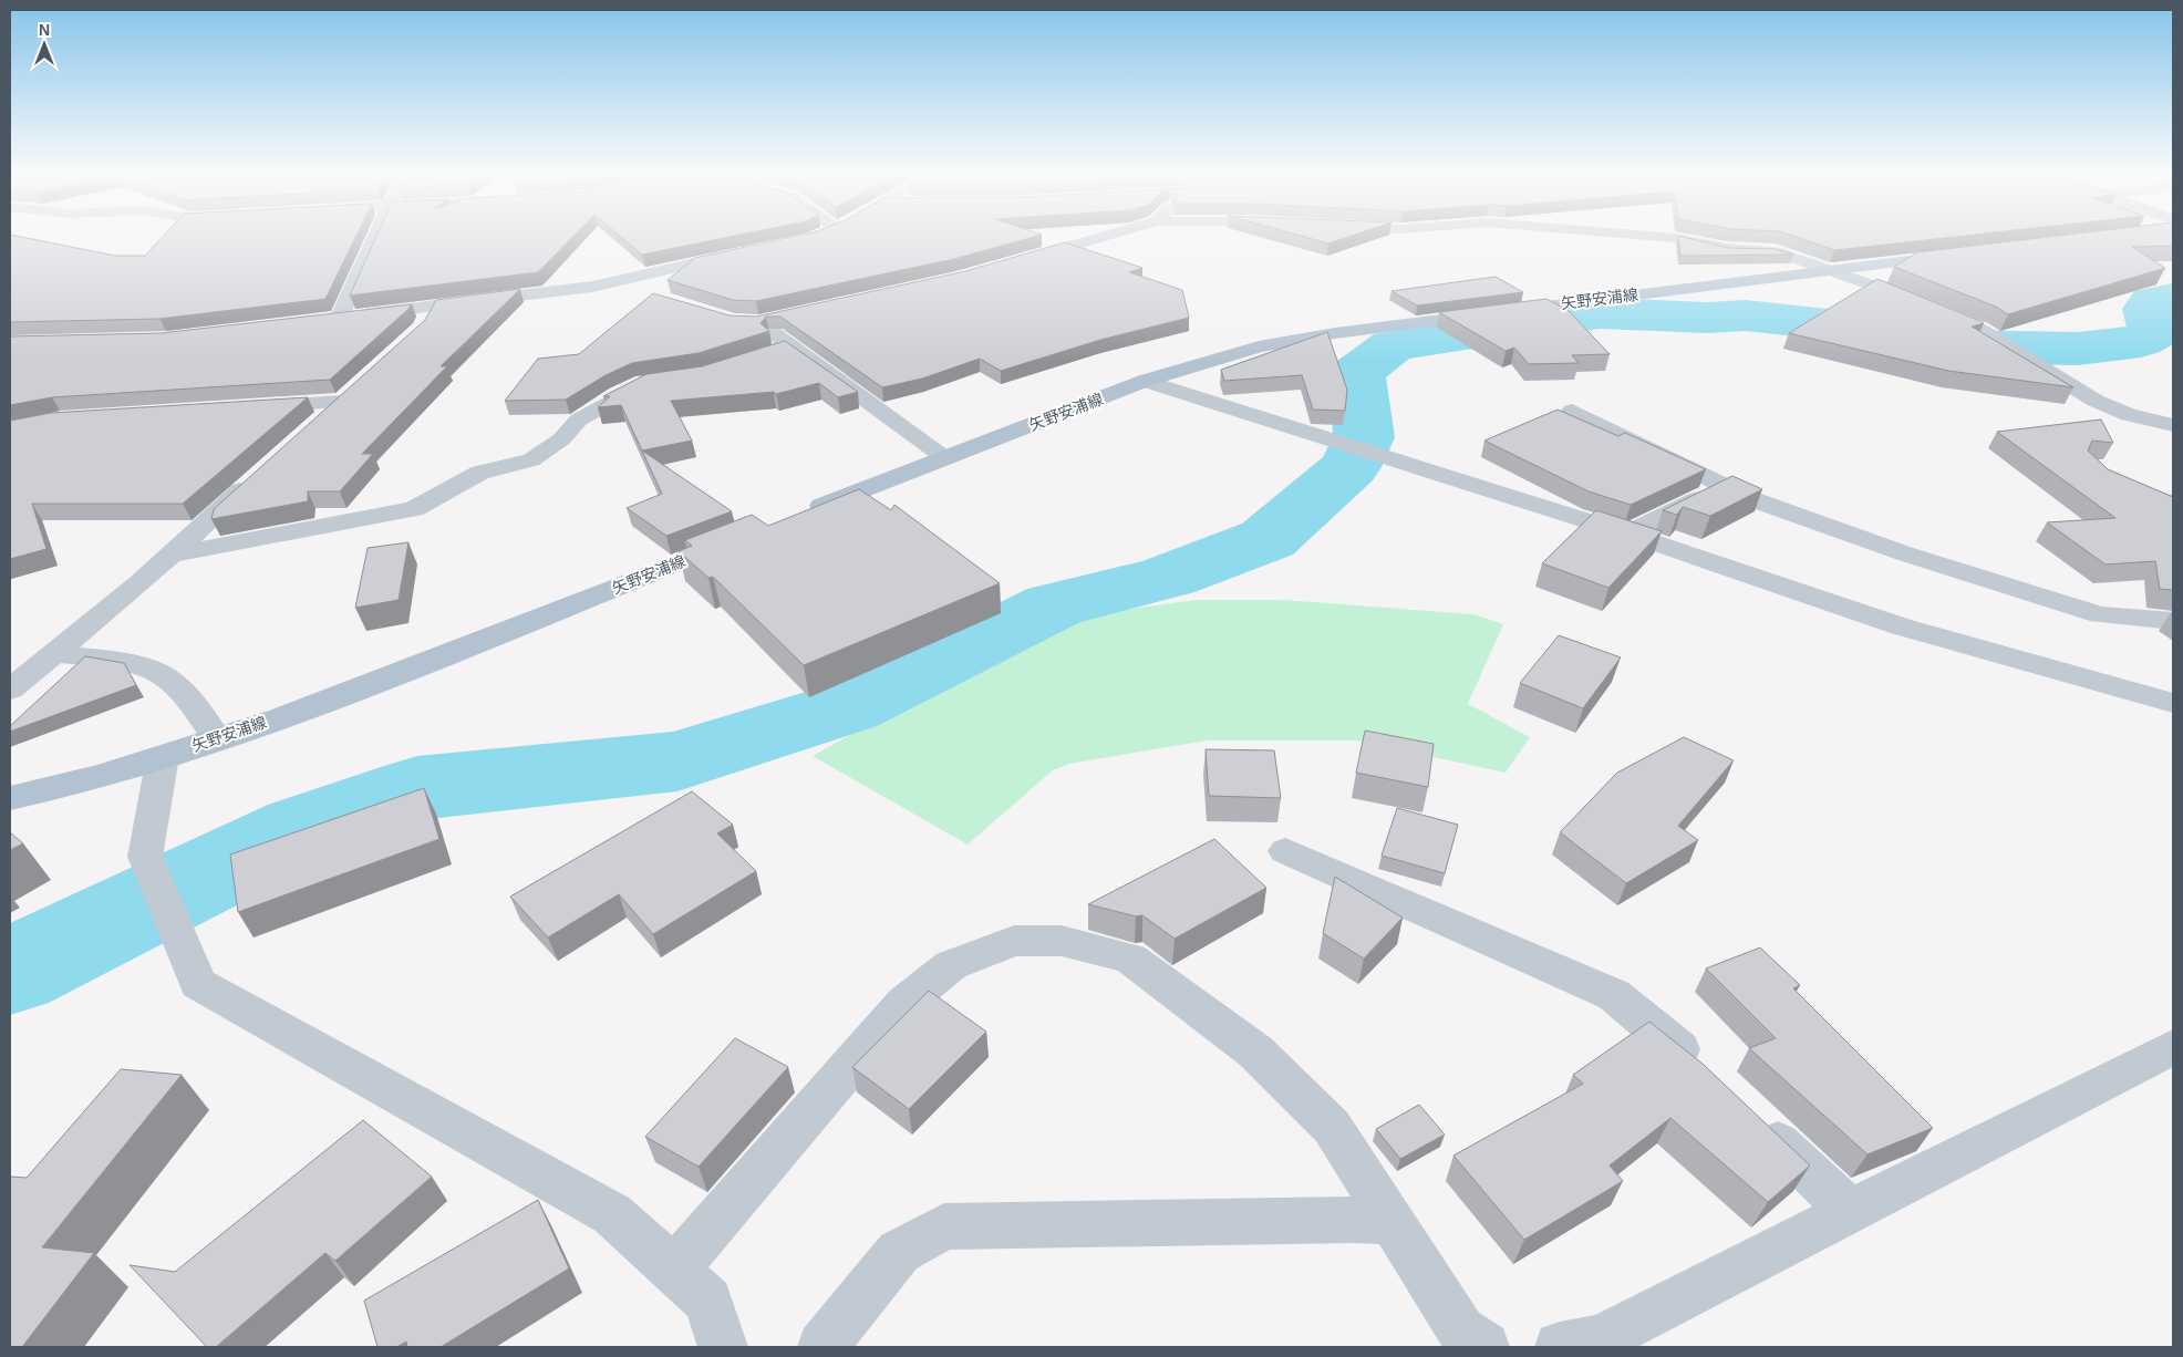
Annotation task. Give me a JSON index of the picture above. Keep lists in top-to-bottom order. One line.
{"streets":{"main road":["矢野安浦線"]},"north":"top"}
